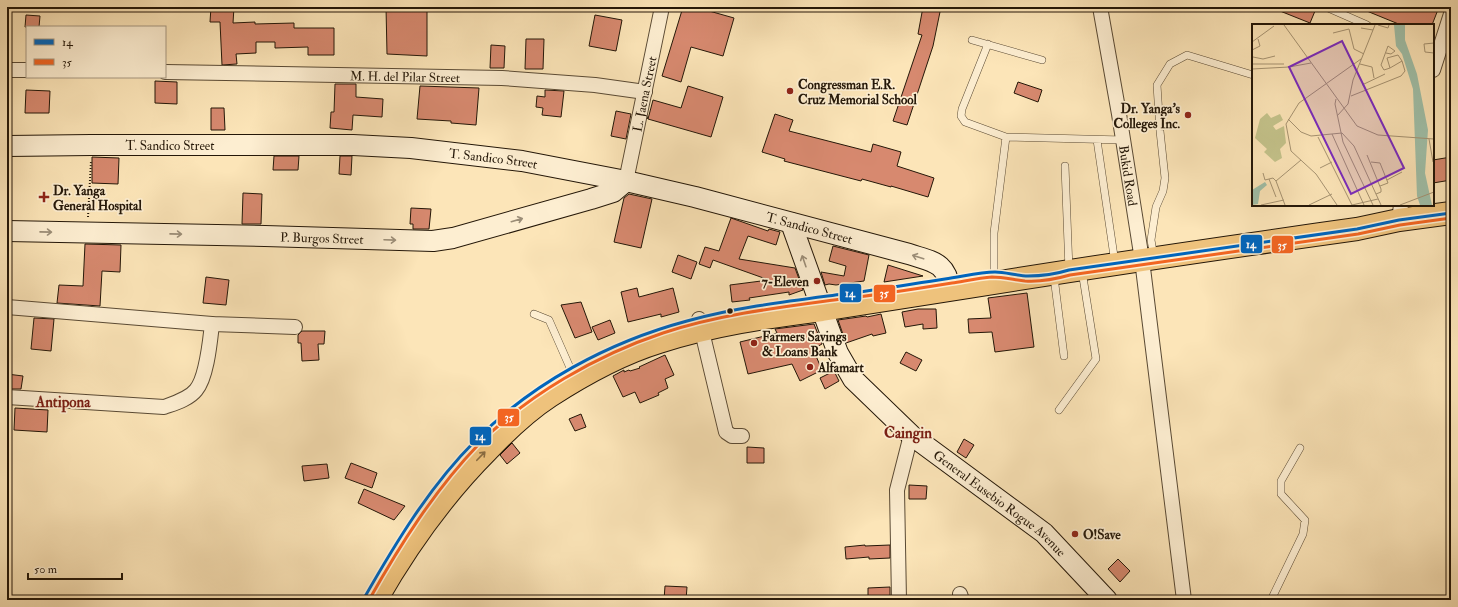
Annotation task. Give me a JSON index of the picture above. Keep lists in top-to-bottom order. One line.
{"streets":{"main road":["T. Sandico Street","P. Burgos Street","General Eusebio Rogue Avenue"],"street":["M. H. del Pilar Street","L. Jaena Street","Bukid Road"]},"crossings":[["M. H. del Pilar Street","L. Jaena Street"],["L. Jaena Street","T. Sandico Street"],["L. Jaena Street","P. Burgos Street"],["T. Sandico Street","P. Burgos Street"],["T. Sandico Street","General Eusebio Rogue Avenue"]],"one_way":["P. Burgos Street"],"districts":["Antipona","Caingin"],"places":{"other":["Congressman E.R. Cruz Memorial School","Dr. Yanga's Colleges Inc.","7-Eleven","Farmers Savings & Loans Bank","Alfamart","O!Save"],"health":["Dr. Yanga General Hospital"]},"lines":["transit line 14","transit line 35"],"legend":["14","35"],"scale_bar":"50 m"}
